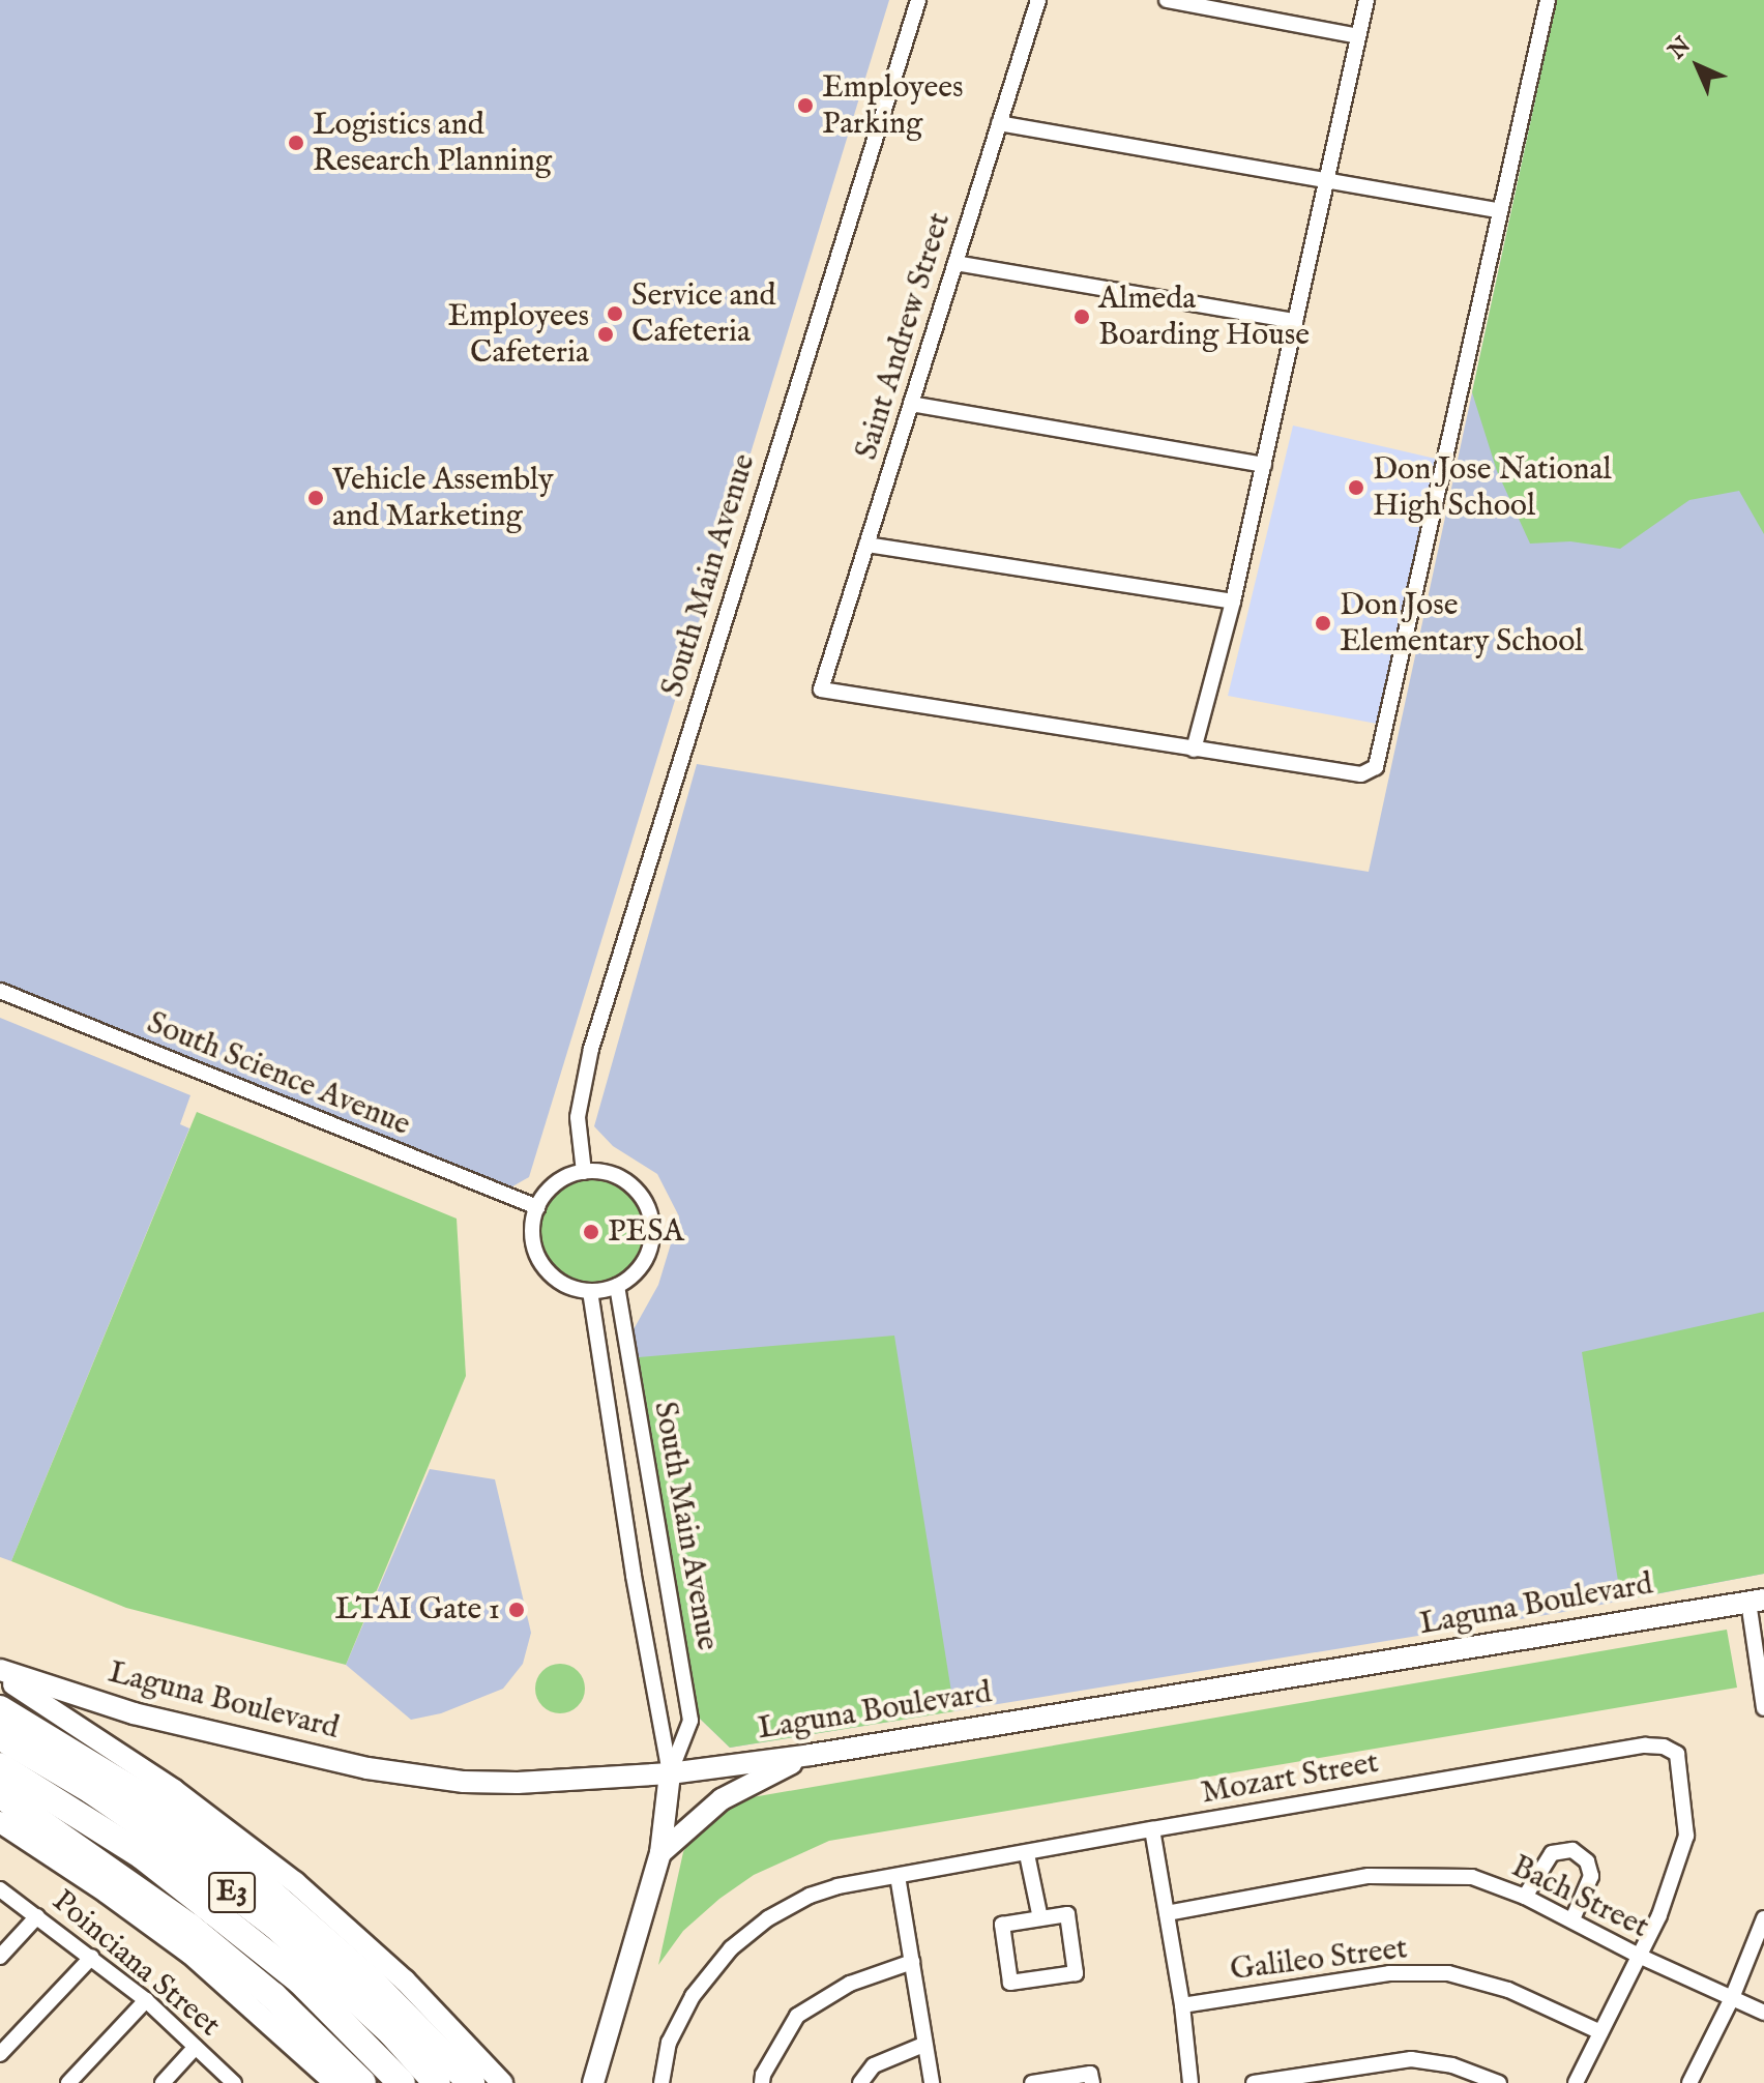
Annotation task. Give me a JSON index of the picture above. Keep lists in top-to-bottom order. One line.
{"streets":{"highway":["E3"],"main road":["Laguna Boulevard"],"street":["Saint Andrew Street","South Main Avenue","South Science Avenue","Mozart Street","Bach Street","Galileo Street","Poinciana Street"]},"crossings":[["South Main Avenue","South Science Avenue"],["South Main Avenue","Laguna Boulevard"],["Mozart Street","Bach Street"],["Mozart Street","Galileo Street"]],"places":["Employees Parking","Logistics and Research Planning","Service and Cafeteria","Almeda Boarding House","Employees Cafeteria","Don Jose National High School","Vehicle Assembly and Marketing","Don Jose Elementary School","PESA","LTAI Gate 1"],"north":"top left"}
